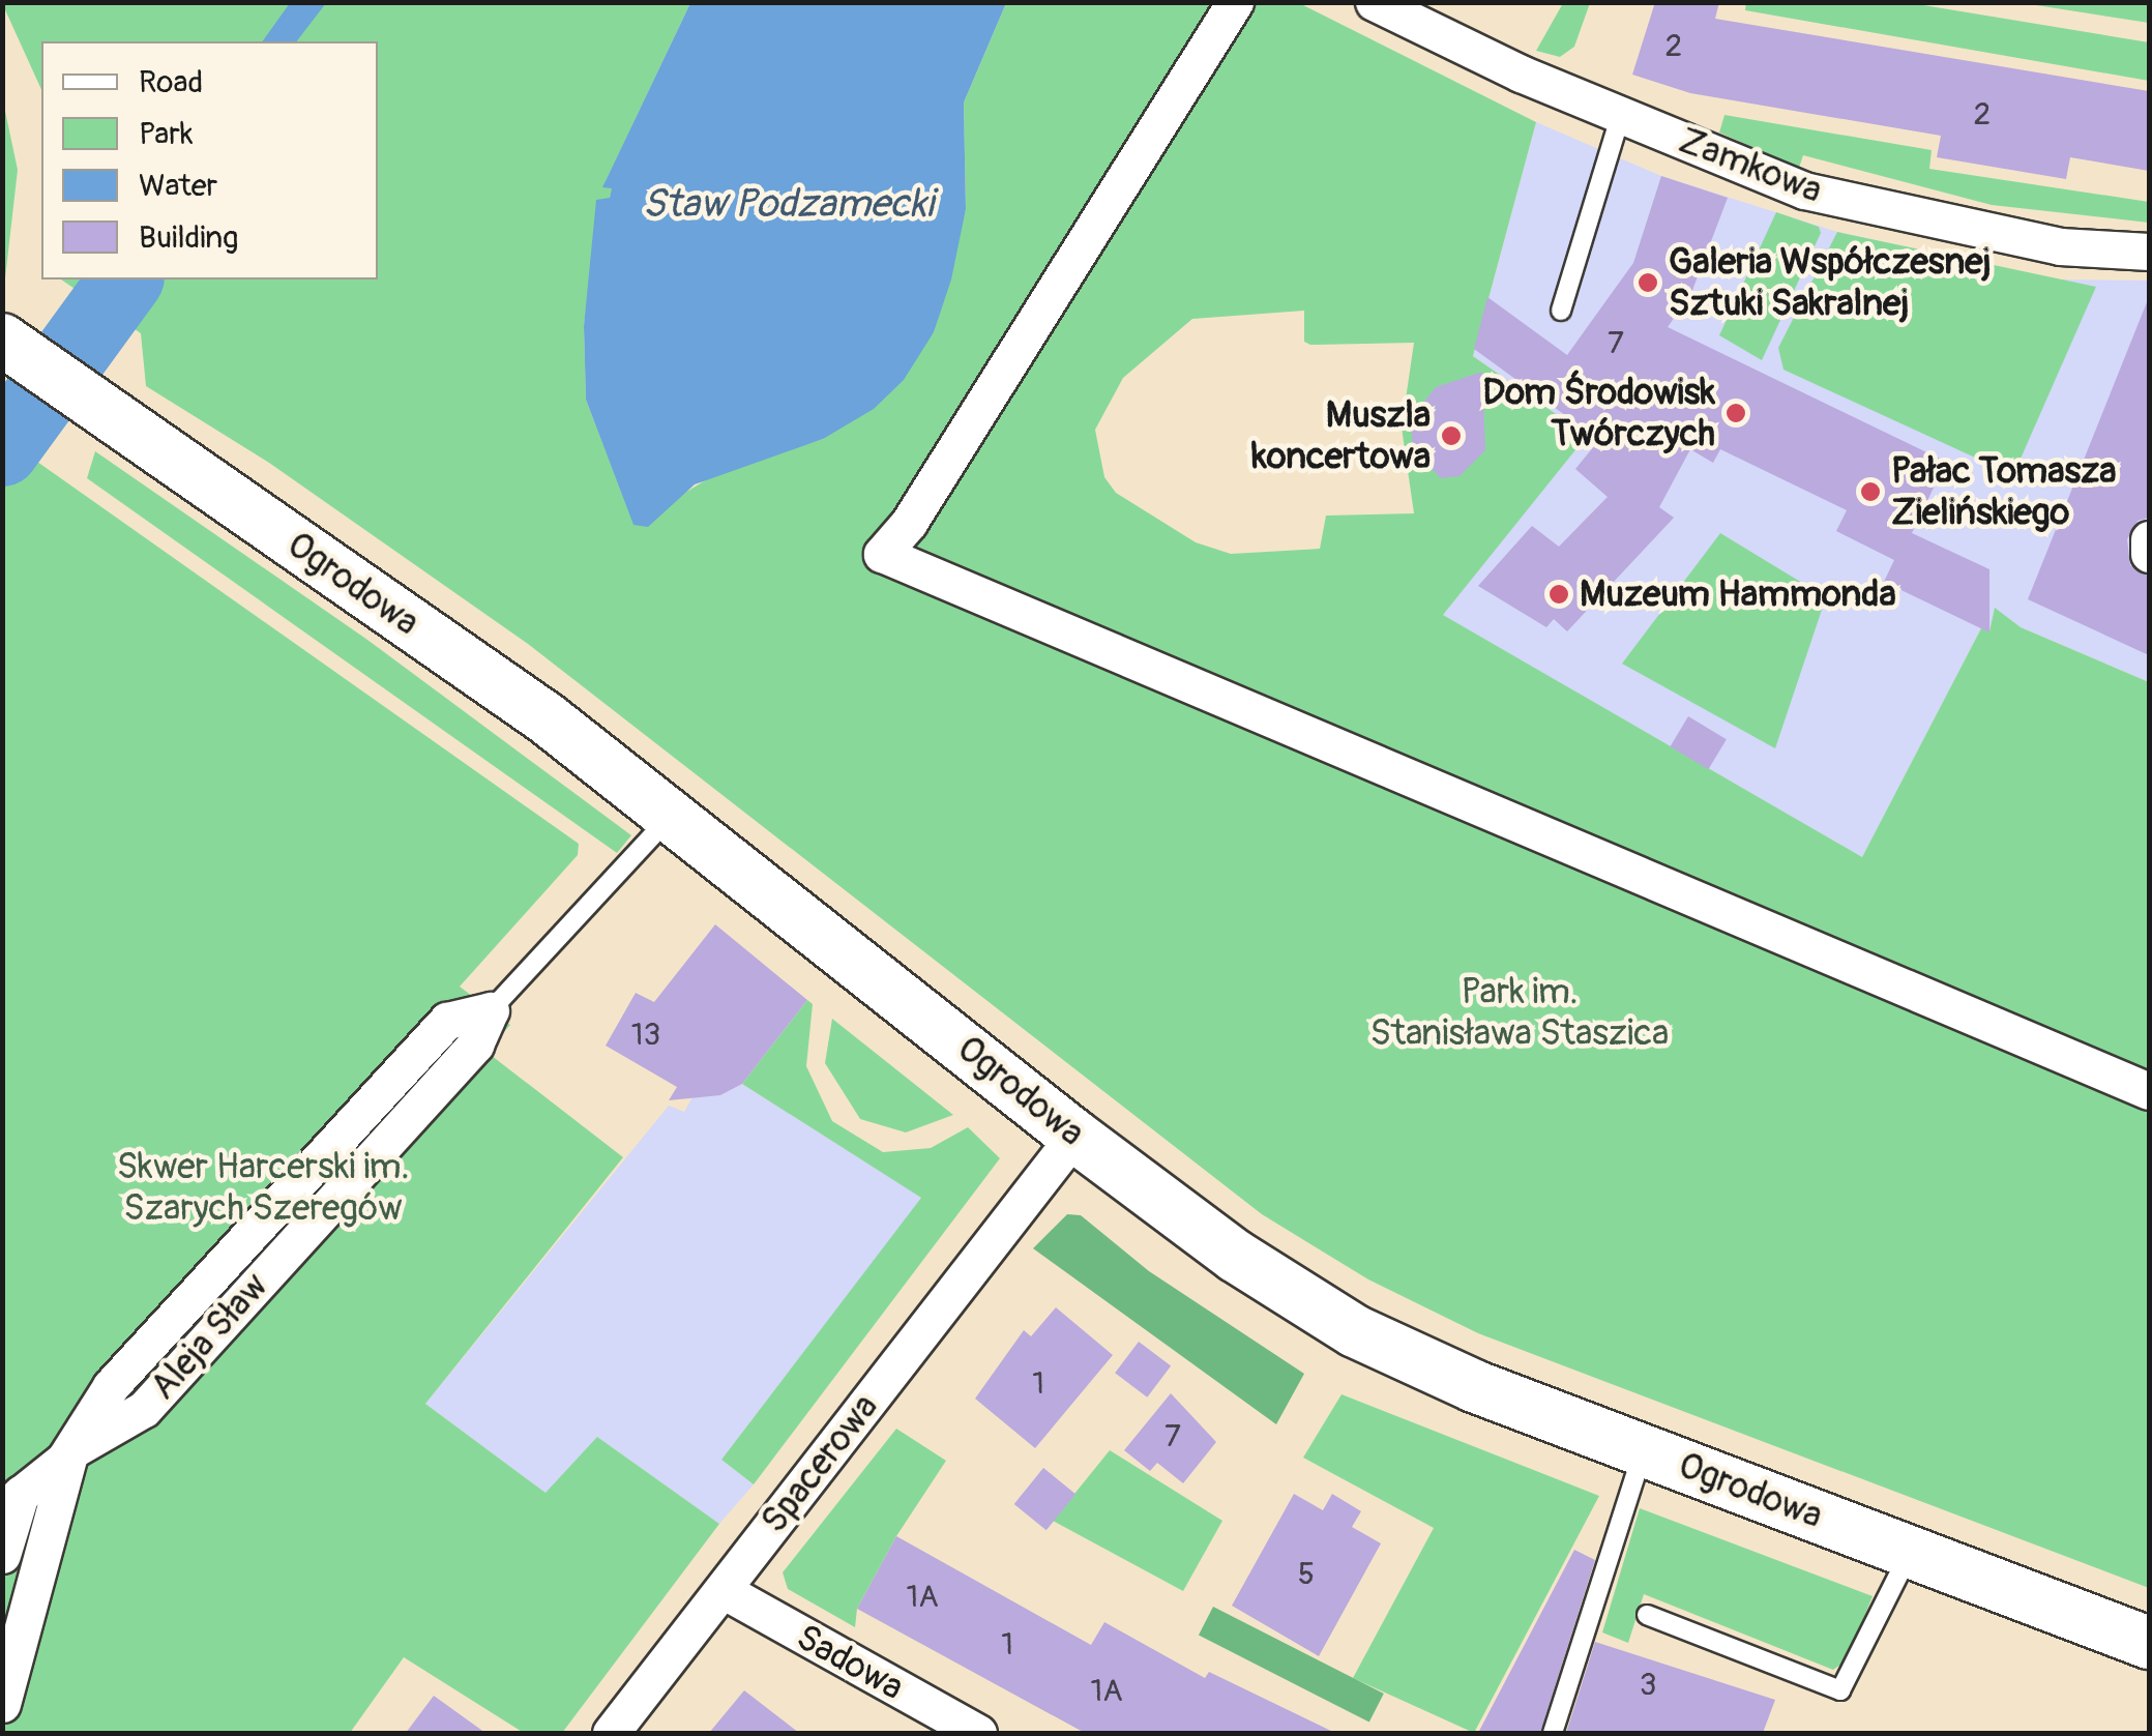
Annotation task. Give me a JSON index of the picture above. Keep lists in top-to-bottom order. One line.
{"streets":{"street":["Zamkowa","Ogrodowa","Aleja Sław","Spacerowa","Sadowa"]},"crossings":[["Ogrodowa","Spacerowa"],["Spacerowa","Sadowa"]],"water":["Staw Podzamecki"],"parks":["Park im. Stanisława Staszica","Skwer Harcerski im. Szarych Szeregów"],"places":["Galeria Współczesnej Sztuki Sakralnej","Dom Środowisk Twórczych","Muszla koncertowa","Pałac Tomasza Zielińskiego","Muzeum Hammonda"],"house_numbers":["2","2","7","13","1","7","5","1A","1","3","1A"],"legend":["Road","Park","Water","Building"]}
